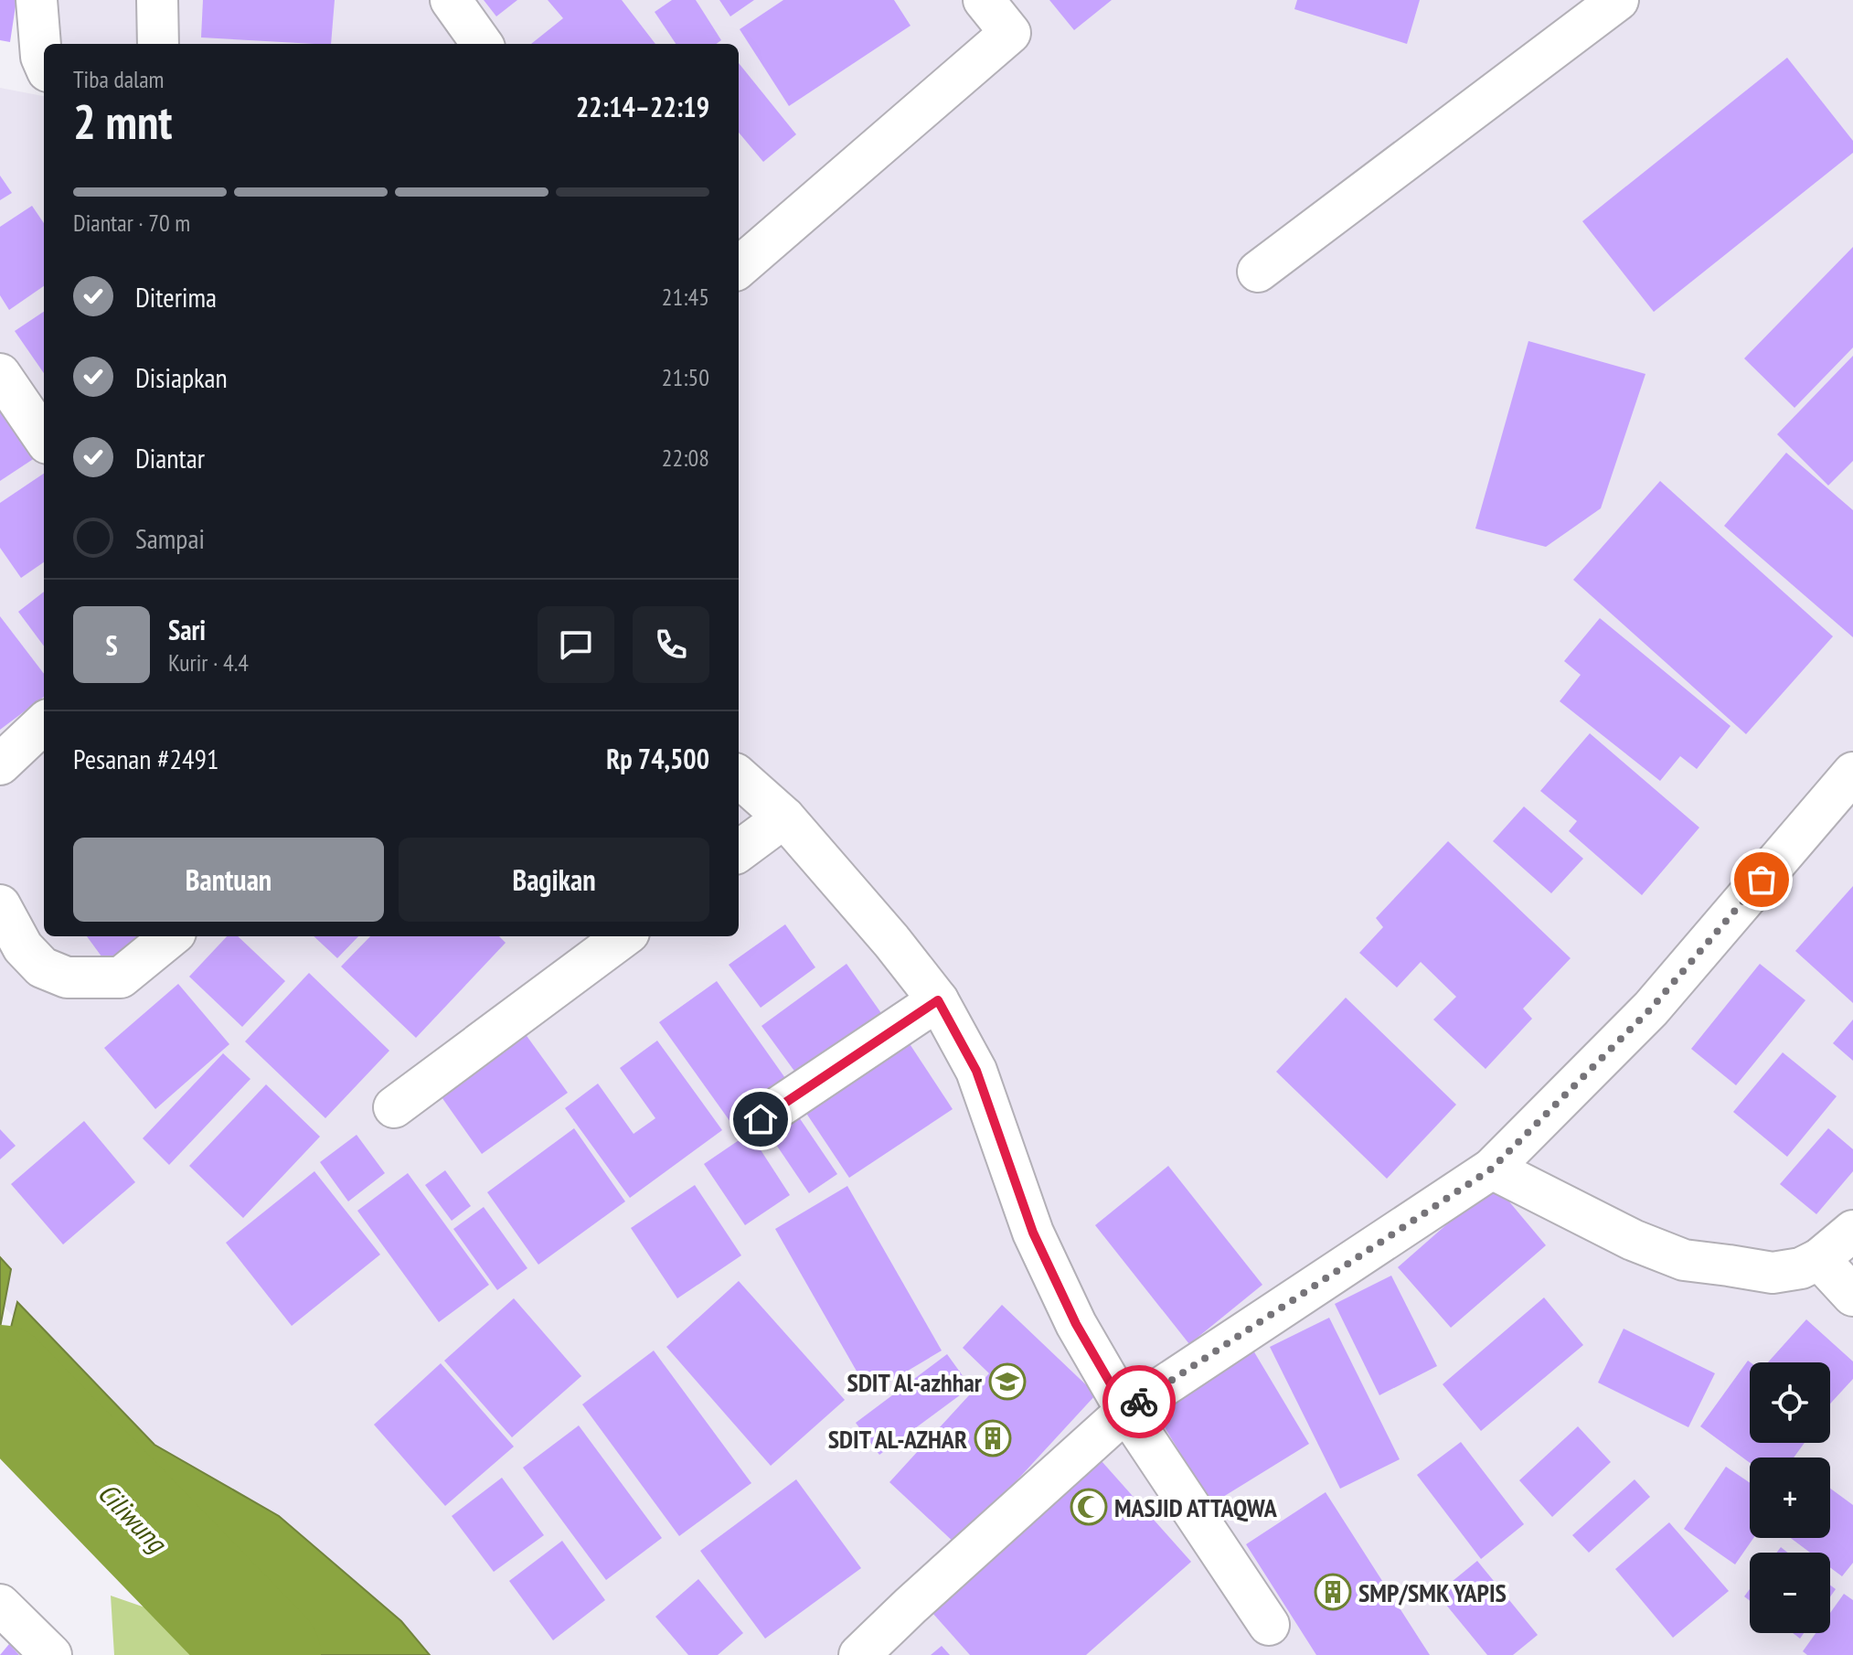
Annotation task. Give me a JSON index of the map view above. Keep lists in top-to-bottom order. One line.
{"water":["Ciliwung"],"places":{"school or university":["SDIT Al-azhhar"],"building":["SDIT AL-AZHAR","SMP/SMK YAPIS"],"mosque":["MASJID ATTAQWA"]},"page":{"heading":["2 mnt","Tiba dalam","22:14–22:19"],"panel":["Sari","Kurir · 4.4","Pesanan #2491","Rp 74,500"],"bar":"Diantar · 70 m","list":[["Diterima","21:45"],["Disiapkan","21:50"],["Diantar","22:08"],"Sampai"],"round":"S","buttons":["Bantuan","Bagikan"],"map_buttons":["+","−"]}}
